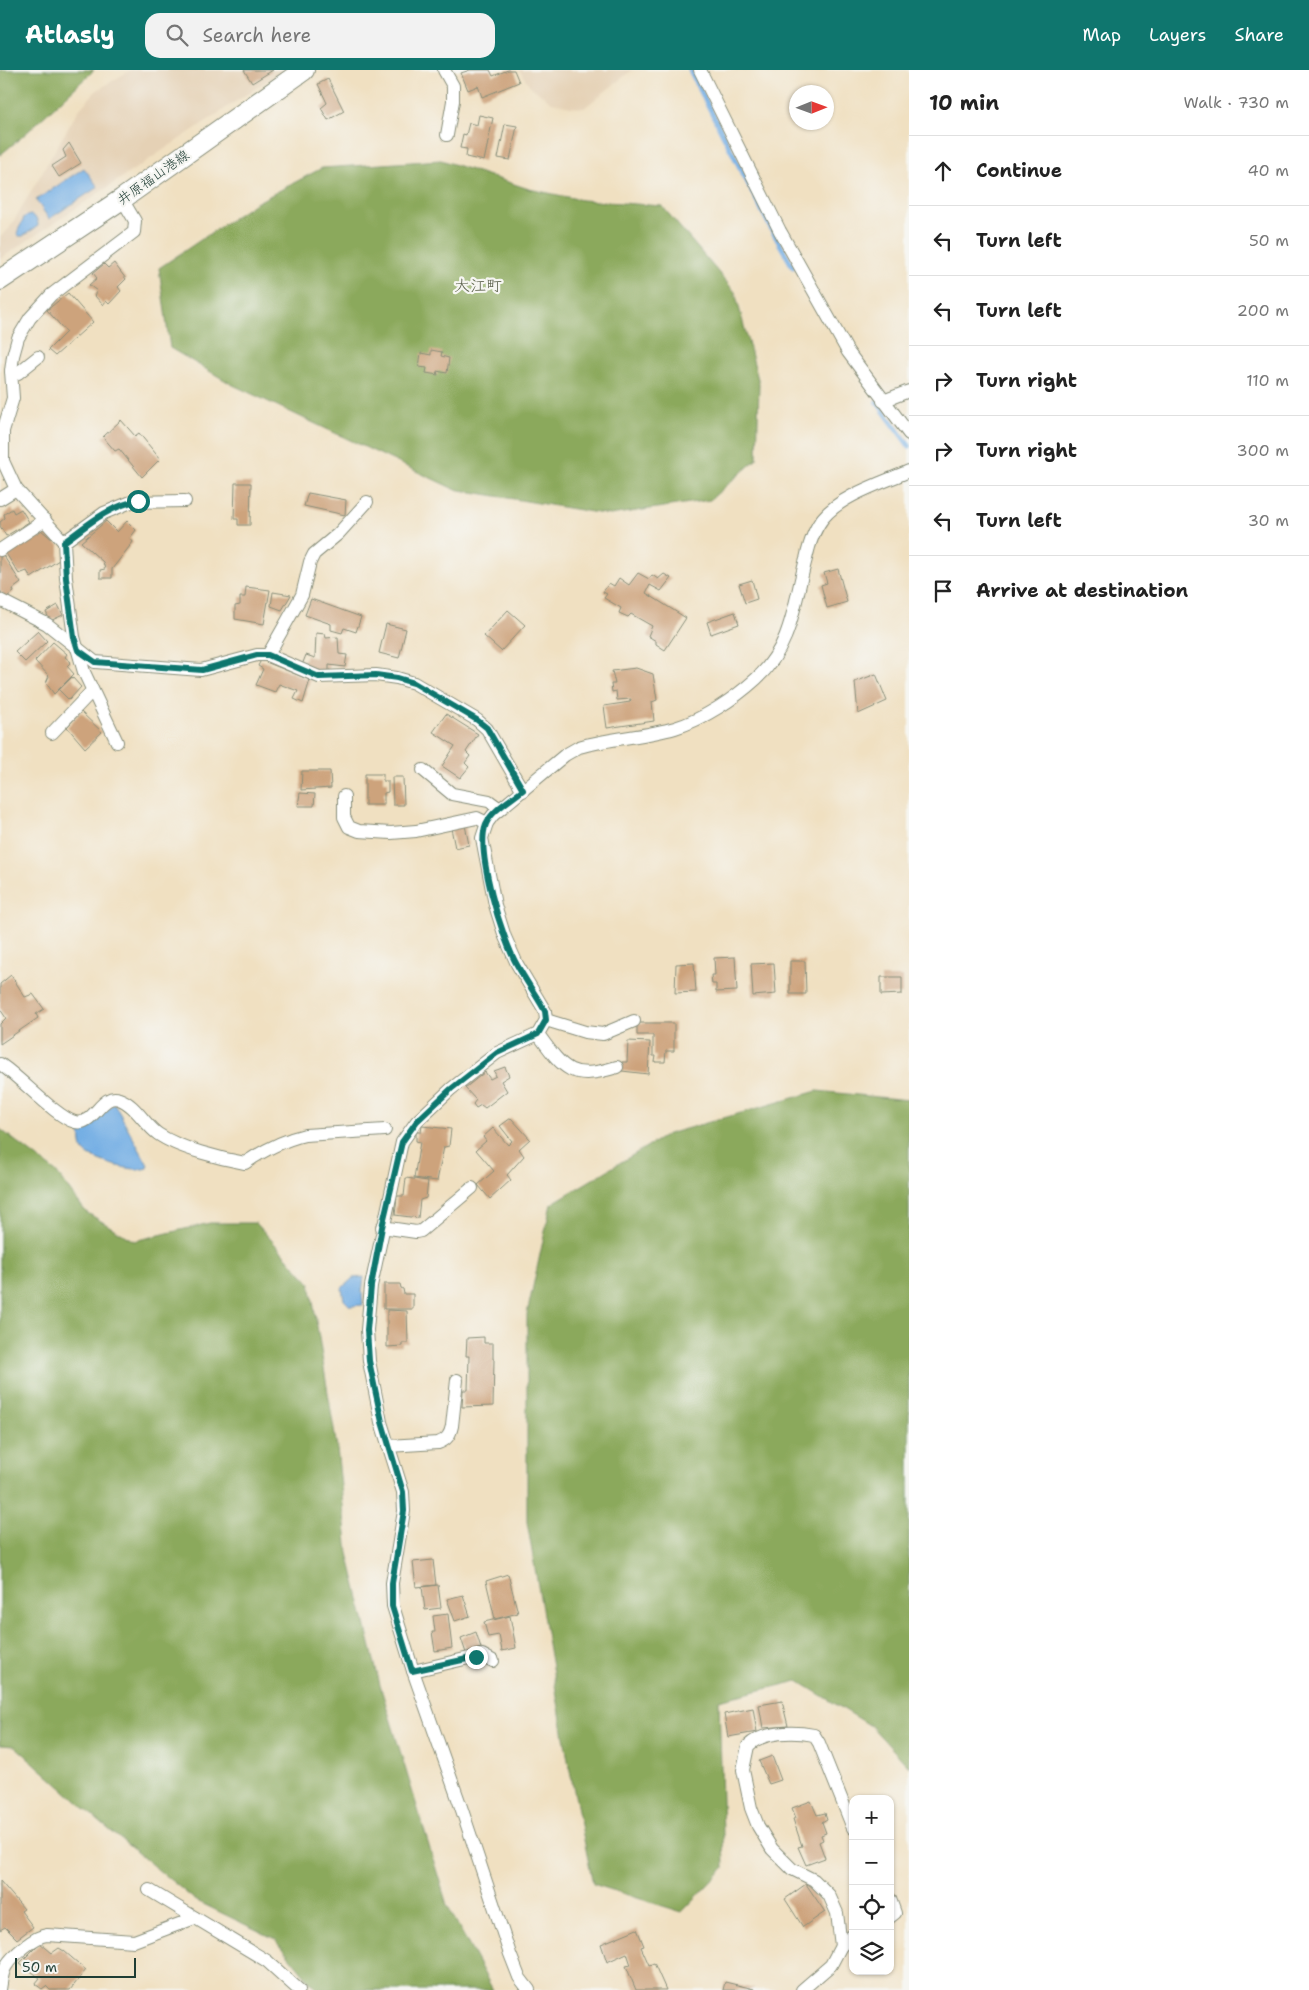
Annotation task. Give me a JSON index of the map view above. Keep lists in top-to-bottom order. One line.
{"streets":{"main road":["井原福山港線"]},"districts":["大江町"],"scale_bar":"50 m","north":"right","page":{"header":"Atlasly","search":"Search here","nav":["Map","Layers","Share"],"heading":["10 min","Walk · 730 m"],"list":[["Continue","40 m"],["Turn left","50 m"],["Turn left","200 m"],["Turn right","110 m"],["Turn right","300 m"],["Turn left","30 m"],"Arrive at destination"],"map_buttons":["+","−"],"scale":"50 m"}}
